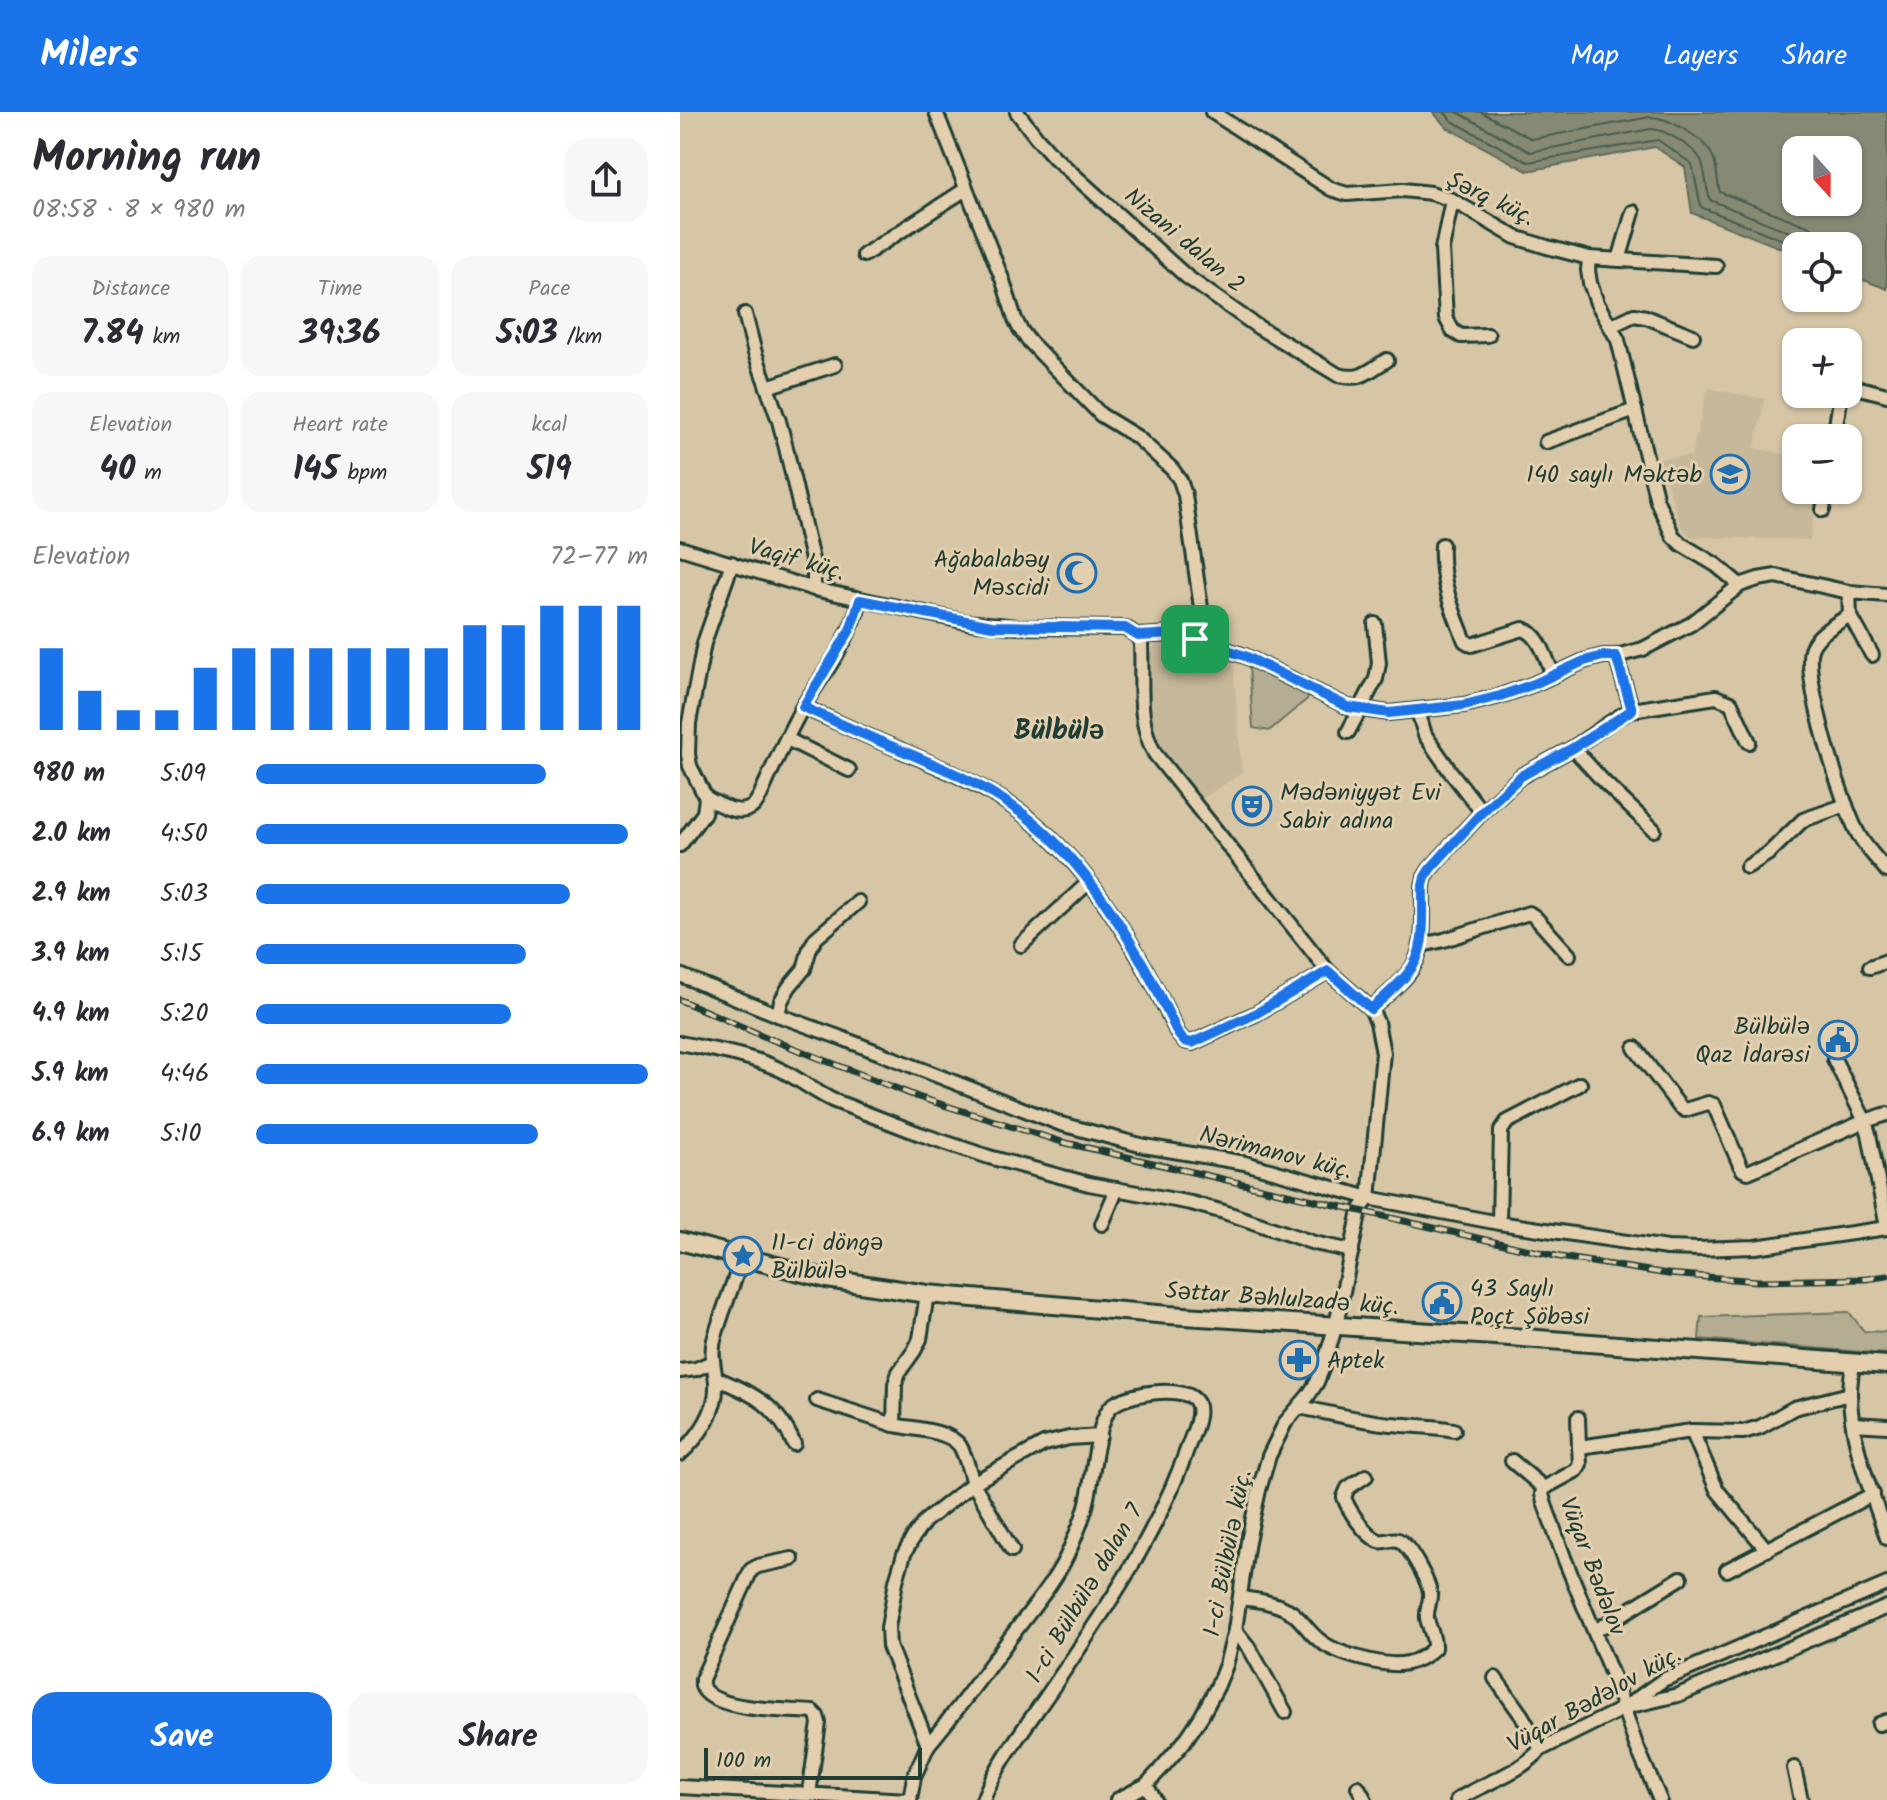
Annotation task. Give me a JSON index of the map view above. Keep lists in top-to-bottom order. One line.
{"streets":{"main road":["Səttar Bəhlulzadə küç."],"street":["Şərq küç.","Nizani dalan 2","Vaqif küç.","Nərimanov küç.","1-ci Bülbülə küç.","Vüqar Bədəlov","1-ci Bülbülə dalan 7","Vüqar Bədəlov küç."]},"crossings":[["Nərimanov küç.","1-ci Bülbülə küç."],["Səttar Bəhlulzadə küç.","1-ci Bülbülə küç."],["Vüqar Bədəlov","Vüqar Bədəlov küç."]],"districts":["Bülbülə"],"places":{"school or university":["140 saylı Məktəb"],"mosque":["Ağabalabəy Məscidi"],"theatre":["Mədəniyyət Evi Sabir adına"],"public building":["Bülbülə Qaz İdarəsi","43 Saylı Poçt Şöbəsi"],"place":["11-ci döngə Bülbülə"],"pharmacy":["Aptek"]},"scale_bar":"100 m","north":"bottom","page":{"header":"Milers","nav":["Map","Layers","Share"],"heading":["Morning run","08:58 · 8 × 980 m"],"map_buttons":["+","−"],"stats":[["Distance","7.84 km"],["Time","39:36"],["Pace","5:03 /km"],["Elevation","40 m"],["Heart rate","145 bpm"],["kcal","519"]],"chart":["Elevation","72–77 m"],"list":[{"name":"980 m","note":"5:09"},{"name":"2.0 km","note":"4:50"},{"name":"2.9 km","note":"5:03"},{"name":"3.9 km","note":"5:15"},{"name":"4.9 km","note":"5:20"},{"name":"5.9 km","note":"4:46"},{"name":"6.9 km","note":"5:10"}],"buttons":["Save","Share"],"scale":"100 m"}}
